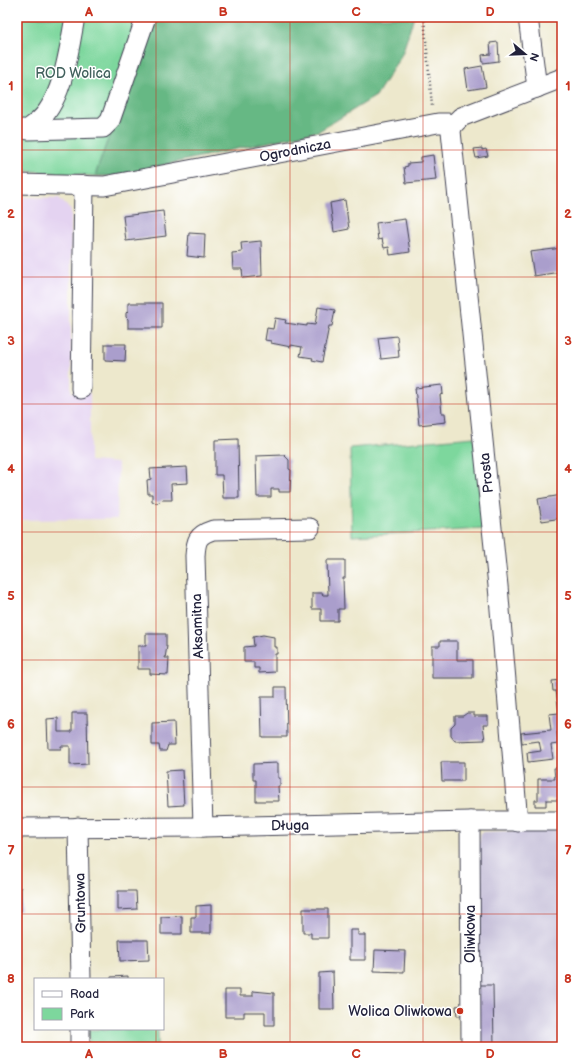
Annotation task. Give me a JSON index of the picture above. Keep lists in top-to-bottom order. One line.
{"streets":{"street":["Ogrodnicza","Prosta","Aksamitna","Długa","Gruntowa","Oliwkowa"]},"crossings":[["Ogrodnicza","Prosta"],["Prosta","Długa"],["Aksamitna","Długa"],["Długa","Gruntowa"],["Długa","Oliwkowa"]],"parks":["ROD Wolica"],"places":["Wolica Oliwkowa"],"legend":["Road","Park"],"north":"right","grid":{"columns":["A","B","C","D"],"rows":["1","2","3","4","5","6","7","8"]}}
